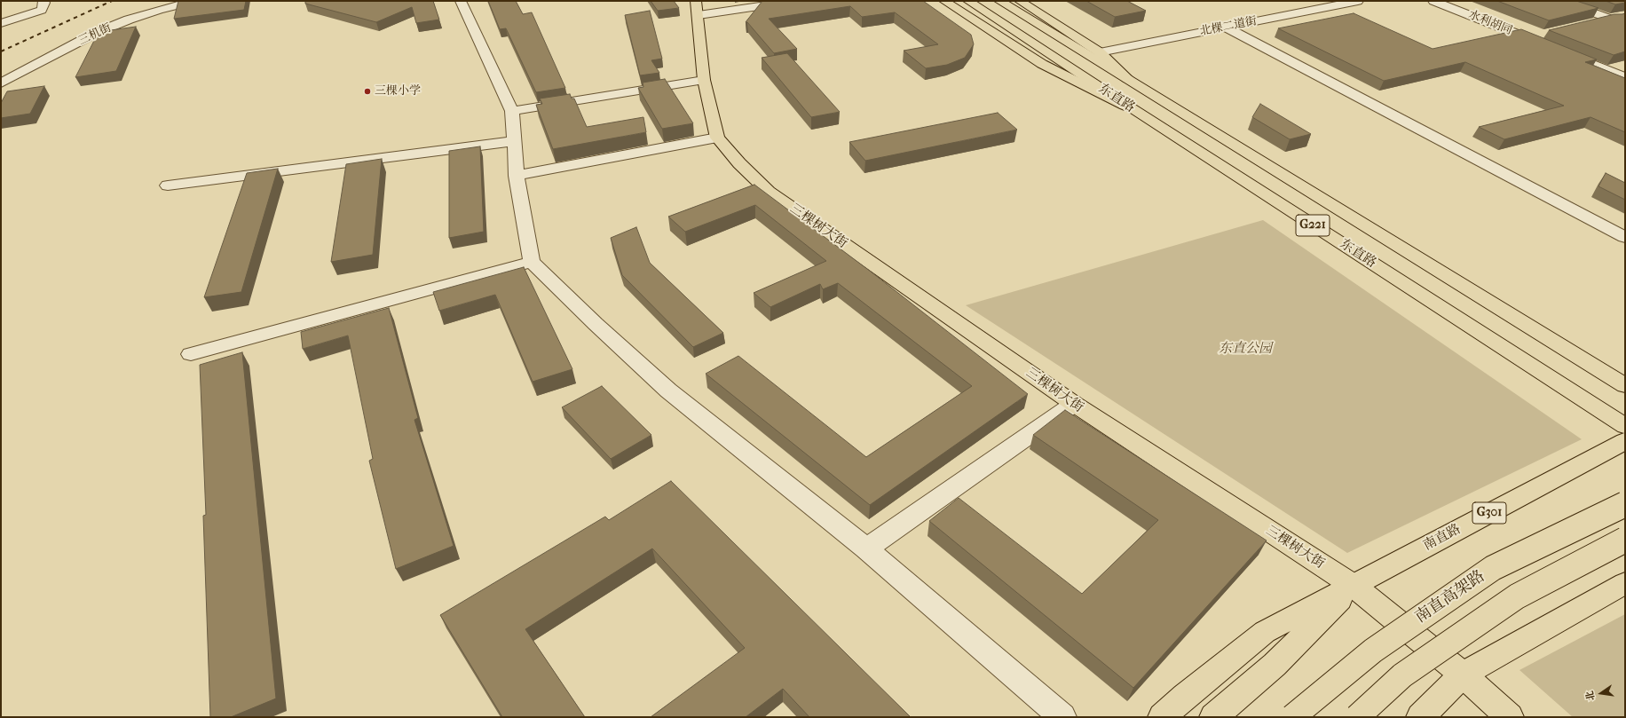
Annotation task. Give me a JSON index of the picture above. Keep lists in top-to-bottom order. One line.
{"streets":{"main road":["东直路","G221","三棵树大街","G301","南直路","南直高架路"],"street":["水利胡同","北棵二道街","三机街"]},"crossings":[["三棵树大街","G301"],["三棵树大街","南直路"],["G301","南直路"]],"parks":["东直公园"],"places":["三棵小学"],"north":"left"}
